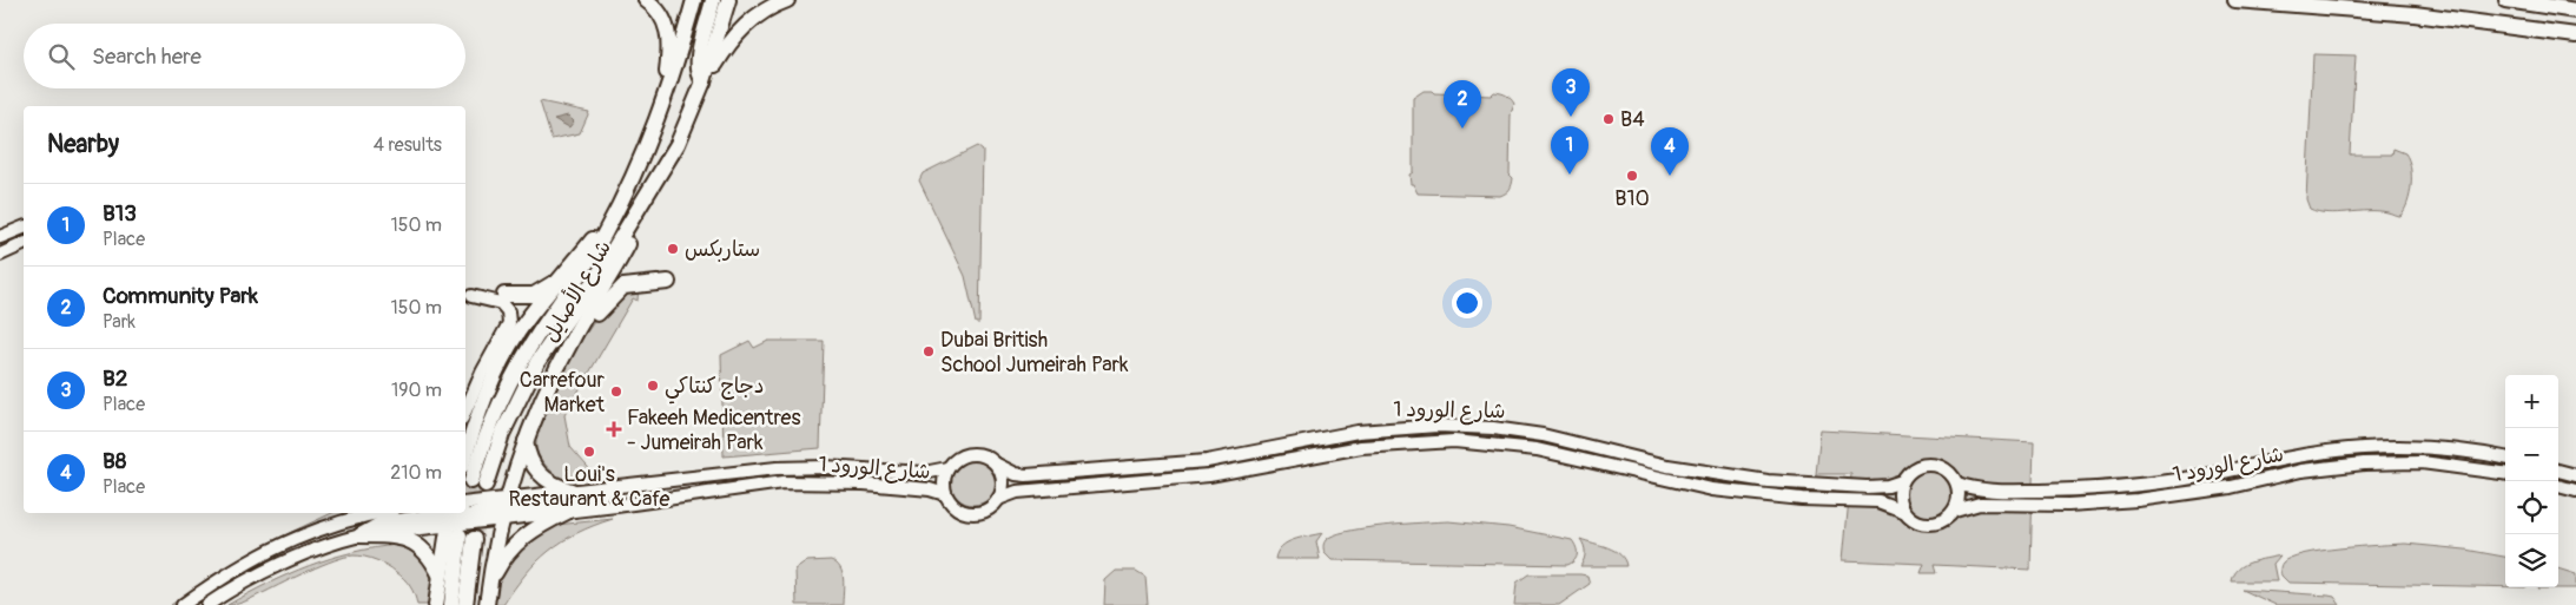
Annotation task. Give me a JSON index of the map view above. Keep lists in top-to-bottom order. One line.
{"streets":{"main road":["شارع الأصايل"],"street":["شارع الورود 1"]},"crossings":[["شارع الأصايل","شارع الورود 1"]],"places":{"other":["B4","B10","ستاربكس","Dubai British School Jumeirah Park","دجاج كنتاكي","Carrefour Market","Loui's Restaurant & Cafe"],"health":["Fakeeh Medicentres - Jumeirah Park"]},"page":{"search":"Search here","pins":["3","2","1","4"],"heading":["Nearby","4 results"],"list":[{"mark":"1","name":"B13","note":"Place","value":"150 m"},{"mark":"2","name":"Community Park","note":"Park","value":"150 m"},{"mark":"3","name":"B2","note":"Place","value":"190 m"},{"mark":"4","name":"B8","note":"Place","value":"210 m"}],"map_buttons":["+","−"]}}
